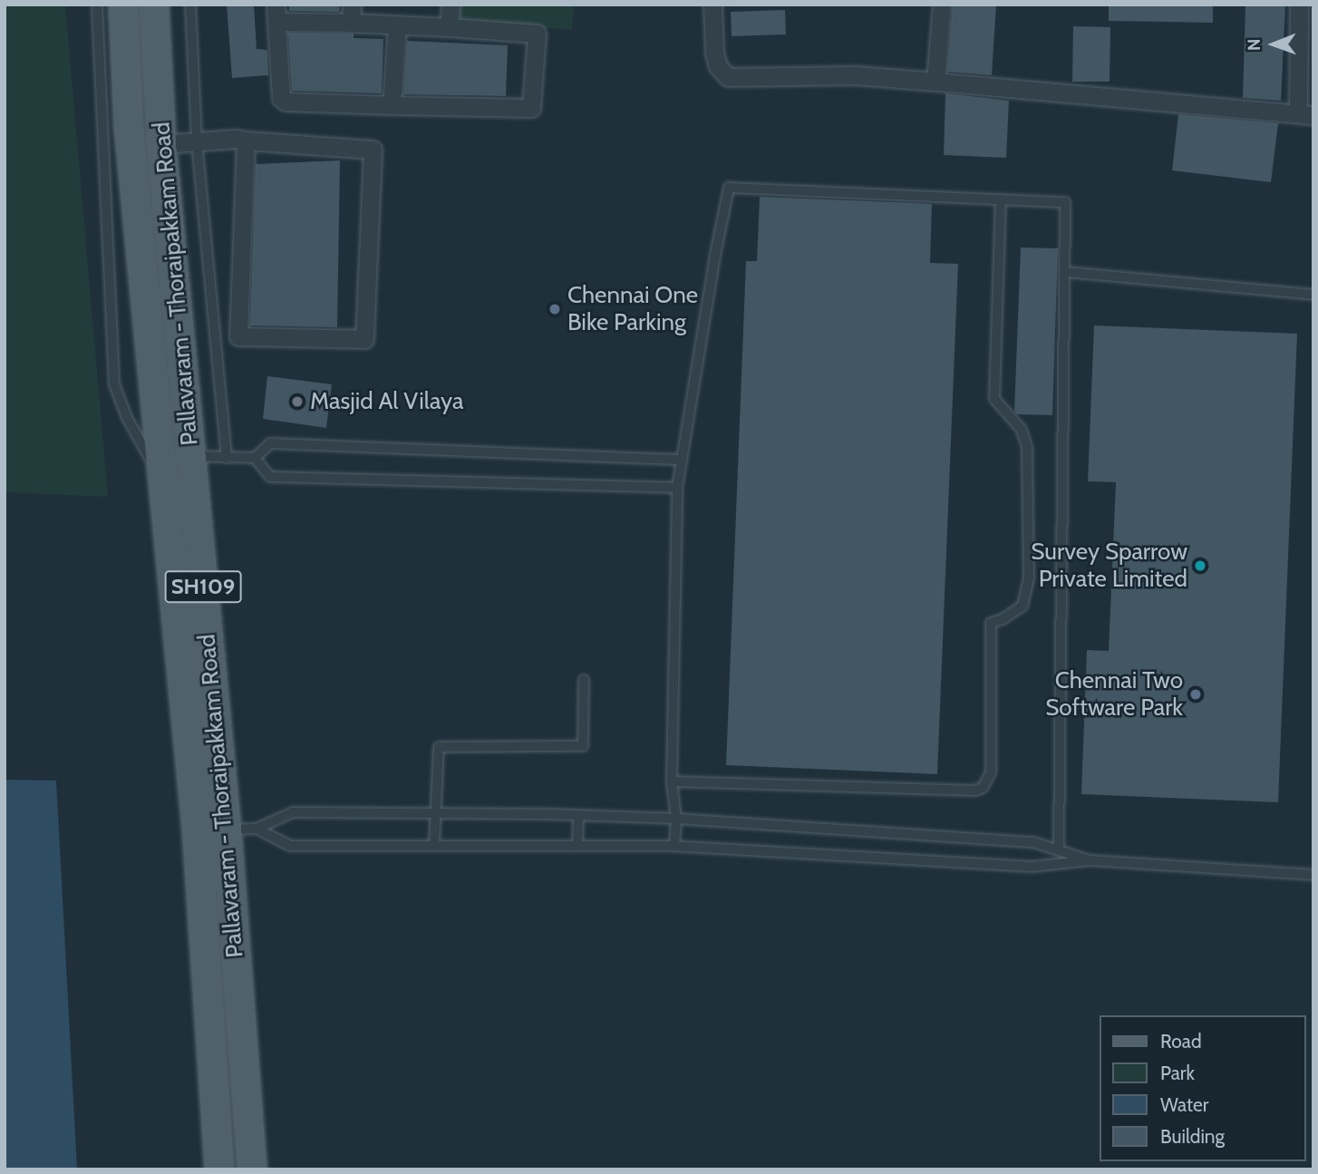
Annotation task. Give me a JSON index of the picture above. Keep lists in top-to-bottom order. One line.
{"streets":{"main road":["Pallavaram - Thoraipakkam Road","SH109"]},"places":["Chennai One Bike Parking","Masjid Al Vilaya","Survey Sparrow Private Limited","Chennai Two Software Park"],"legend":["Road","Park","Water","Building"],"north":"left"}
